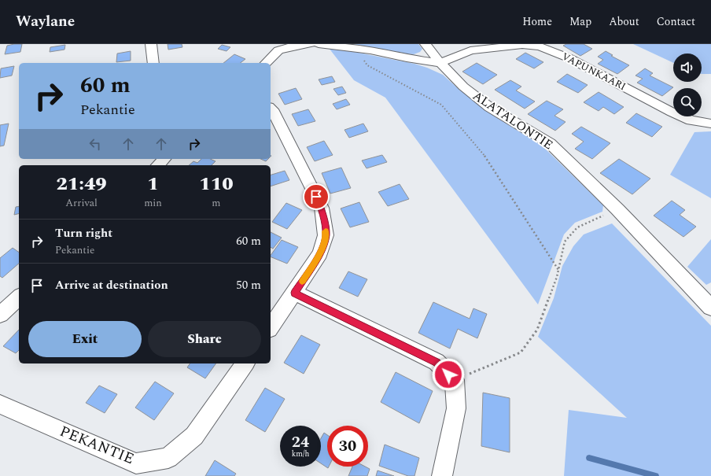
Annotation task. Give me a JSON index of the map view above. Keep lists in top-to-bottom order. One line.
{"streets":{"street":["VAPUNKAARI","ALATALONTIE","PEKANTIE"]},"crossings":[["VAPUNKAARI","ALATALONTIE"]],"page":{"header":"Waylane","nav":["Home","Map","About","Contact"],"turn":["60 m","Pekantie"],"eta":["21:49","Arrival","1","min","110","m"],"list":[{"name":"Turn right","note":"Pekantie","value":"60 m"},{"name":"Arrive at destination","value":"50 m"}],"buttons":["Exit","Share"],"speed":"24 km/h","limit":"30"}}
